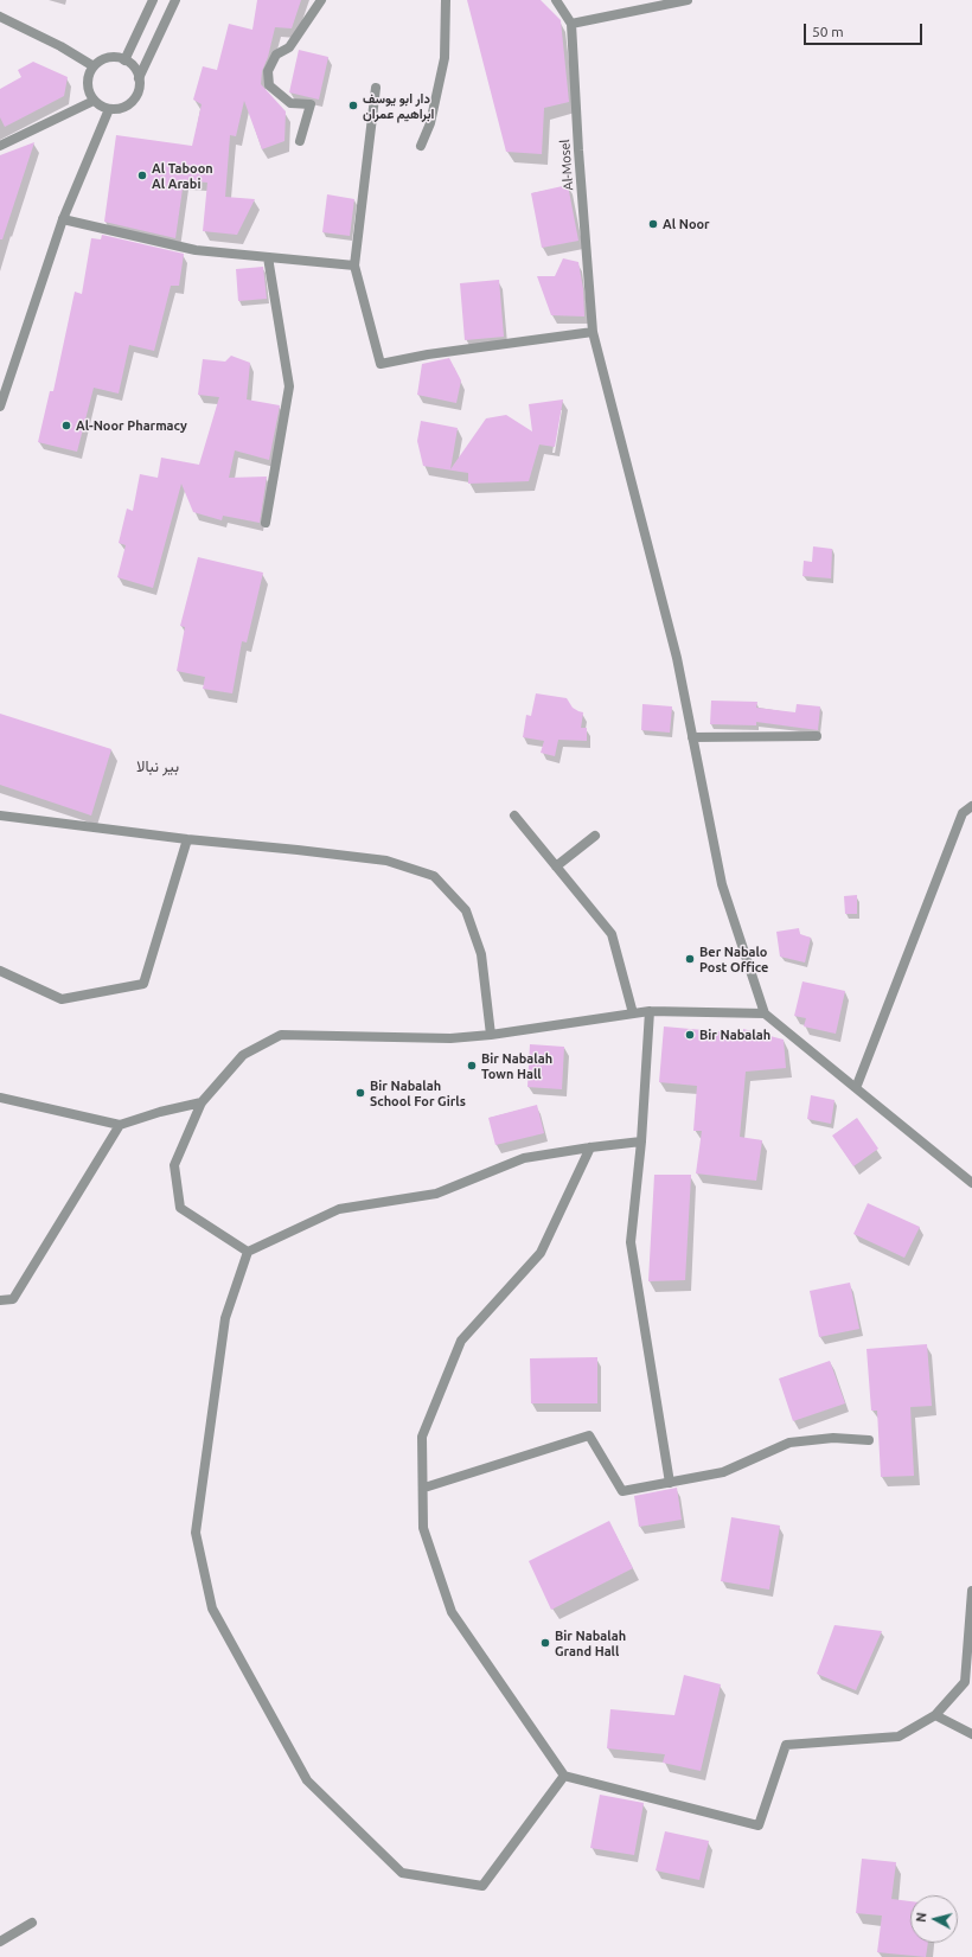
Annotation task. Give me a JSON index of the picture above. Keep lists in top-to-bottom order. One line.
{"streets":{"street":["Al-Mosel"]},"districts":["بير نبالا"],"places":["دار ابو يوسف ابراهيم عمران","Al Taboon Al Arabi","Al Noor","Al-Noor Pharmacy","Ber Nabalo Post Office","Bir Nabalah","Bir Nabalah Town Hall","Bir Nabalah School For Girls","Bir Nabalah Grand Hall"],"scale_bar":"50 m","north":"left"}
